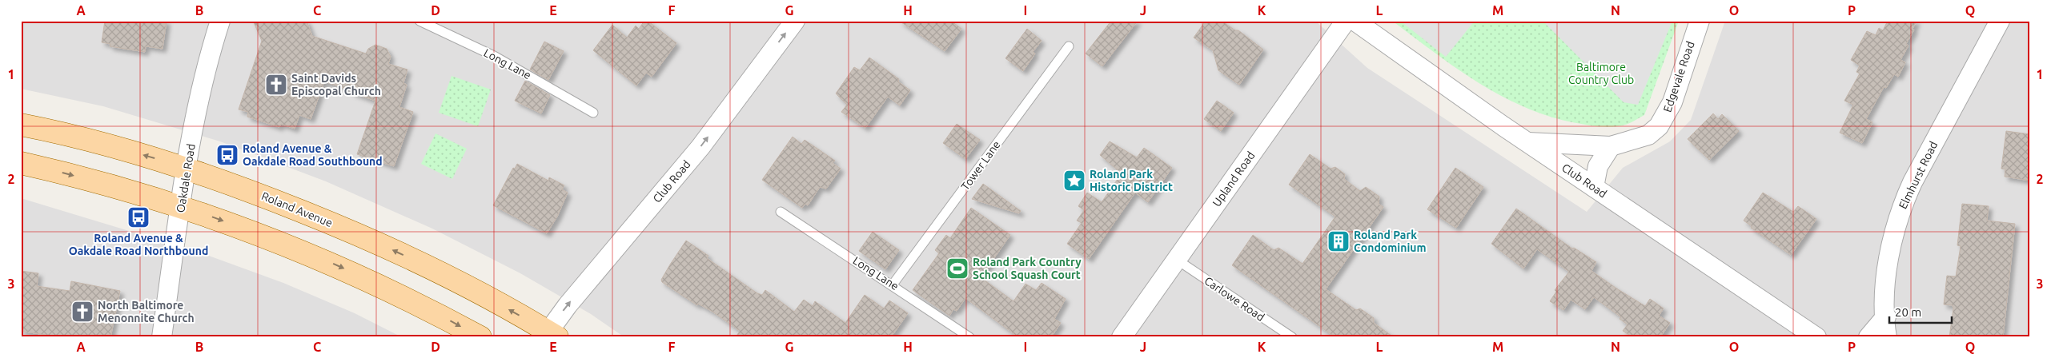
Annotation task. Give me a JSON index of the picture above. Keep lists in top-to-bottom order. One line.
{"streets":{"main road":["Roland Avenue"],"street":["Edgevale Road","Elmhurst Road","Oakdale Road","Upland Road","Club Road"],"lane":["Long Lane","Tower Lane","Carlowe Road"]},"crossings":[["Long Lane","Tower Lane"],["Edgevale Road","Club Road"],["Oakdale Road","Roland Avenue"],["Upland Road","Carlowe Road"],["Club Road","Roland Avenue"]],"one_way":["Club Road"],"parks":["Baltimore Country Club"],"places":{"church":["Saint Davids Episcopal Church","North Baltimore Menonnite Church"],"bus stop":["Roland Avenue & Oakdale Road Southbound","Roland Avenue & Oakdale Road Northbound"],"place":["Roland Park Historic District"],"building":["Roland Park Condominium"],"sports":["Roland Park Country School Squash Court"]},"scale_bar":"20 m","grid":{"columns":["A","B","C","D","E","F","G","H","I","J","K","L","M","N","O","P","Q"],"rows":["1","2","3"]}}
